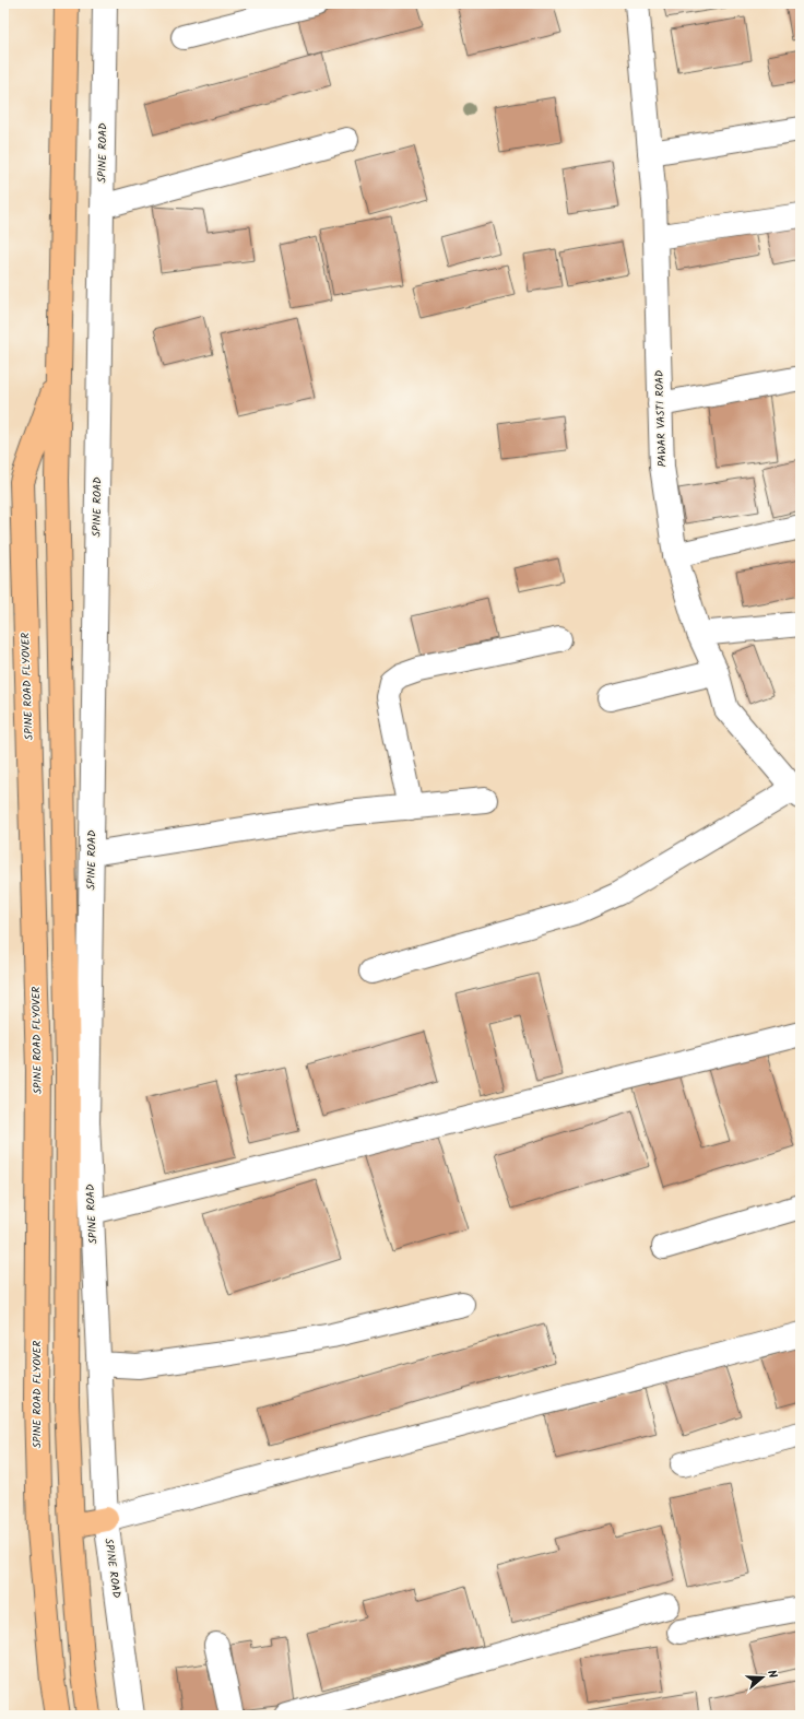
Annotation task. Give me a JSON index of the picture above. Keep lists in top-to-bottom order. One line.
{"streets":{"main road":["SPINE ROAD","SPINE ROAD FLYOVER"],"street":["PAWAR VASTI ROAD"]},"crossings":[["SPINE ROAD","SPINE ROAD FLYOVER"]],"north":"right"}
